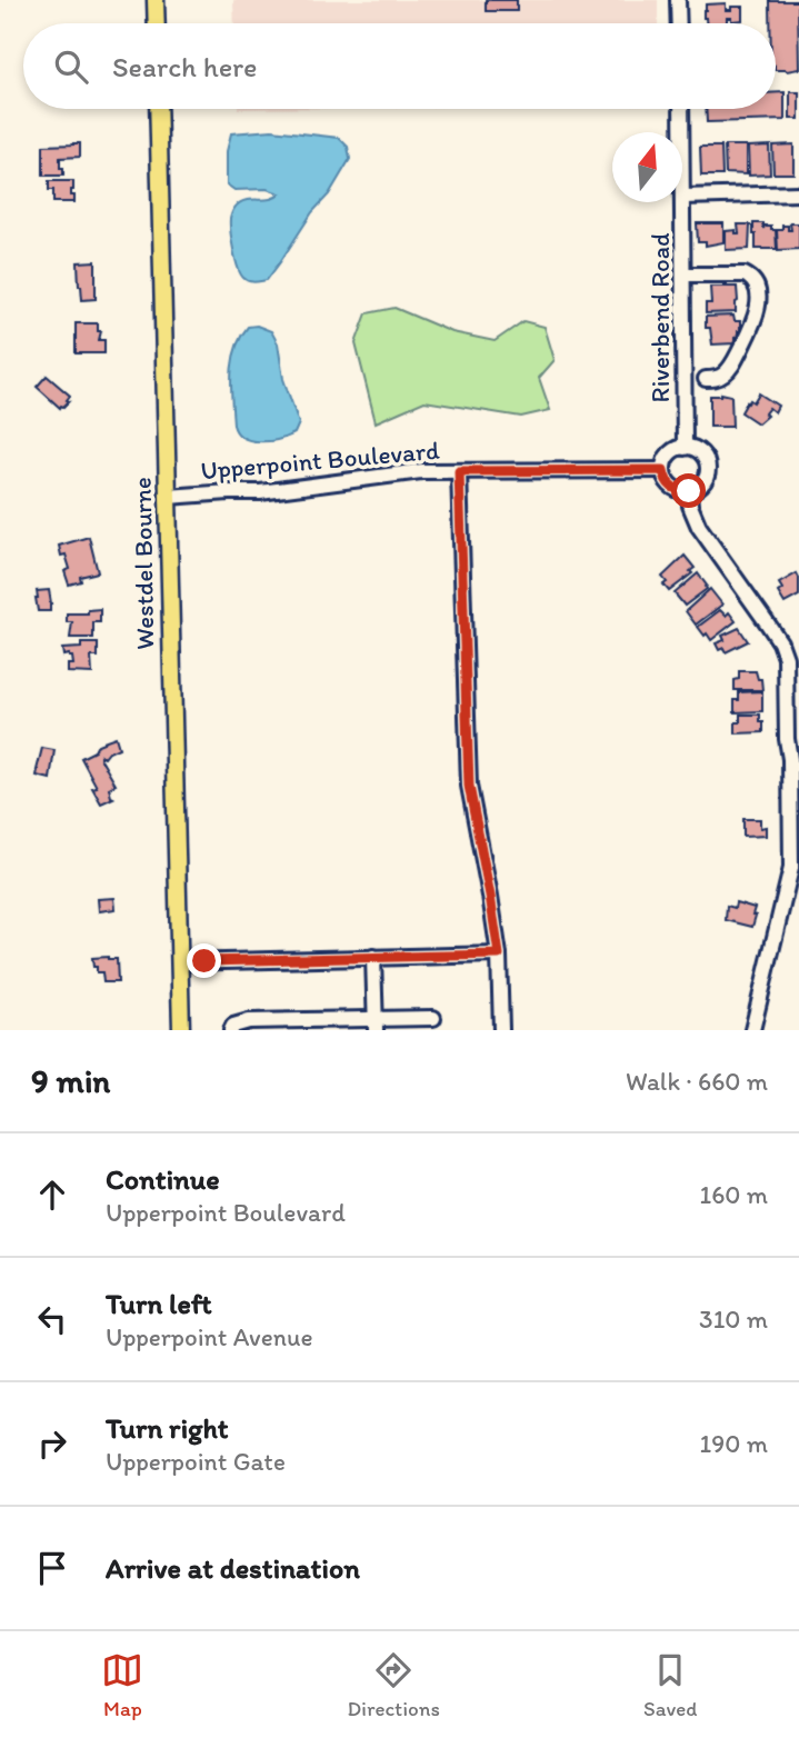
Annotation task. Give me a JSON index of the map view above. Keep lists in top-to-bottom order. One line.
{"streets":{"main road":["Westdel Bourne"],"street":["Riverbend Road","Upperpoint Boulevard"]},"crossings":[["Riverbend Road","Upperpoint Boulevard"],["Upperpoint Boulevard","Westdel Bourne"]],"north":"top","page":{"search":"Search here","heading":["9 min","Walk · 660 m"],"list":[["Continue","Upperpoint Boulevard","160 m"],["Turn left","Upperpoint Avenue","310 m"],["Turn right","Upperpoint Gate","190 m"],"Arrive at destination"],"nav":["Map","Directions","Saved"]}}
